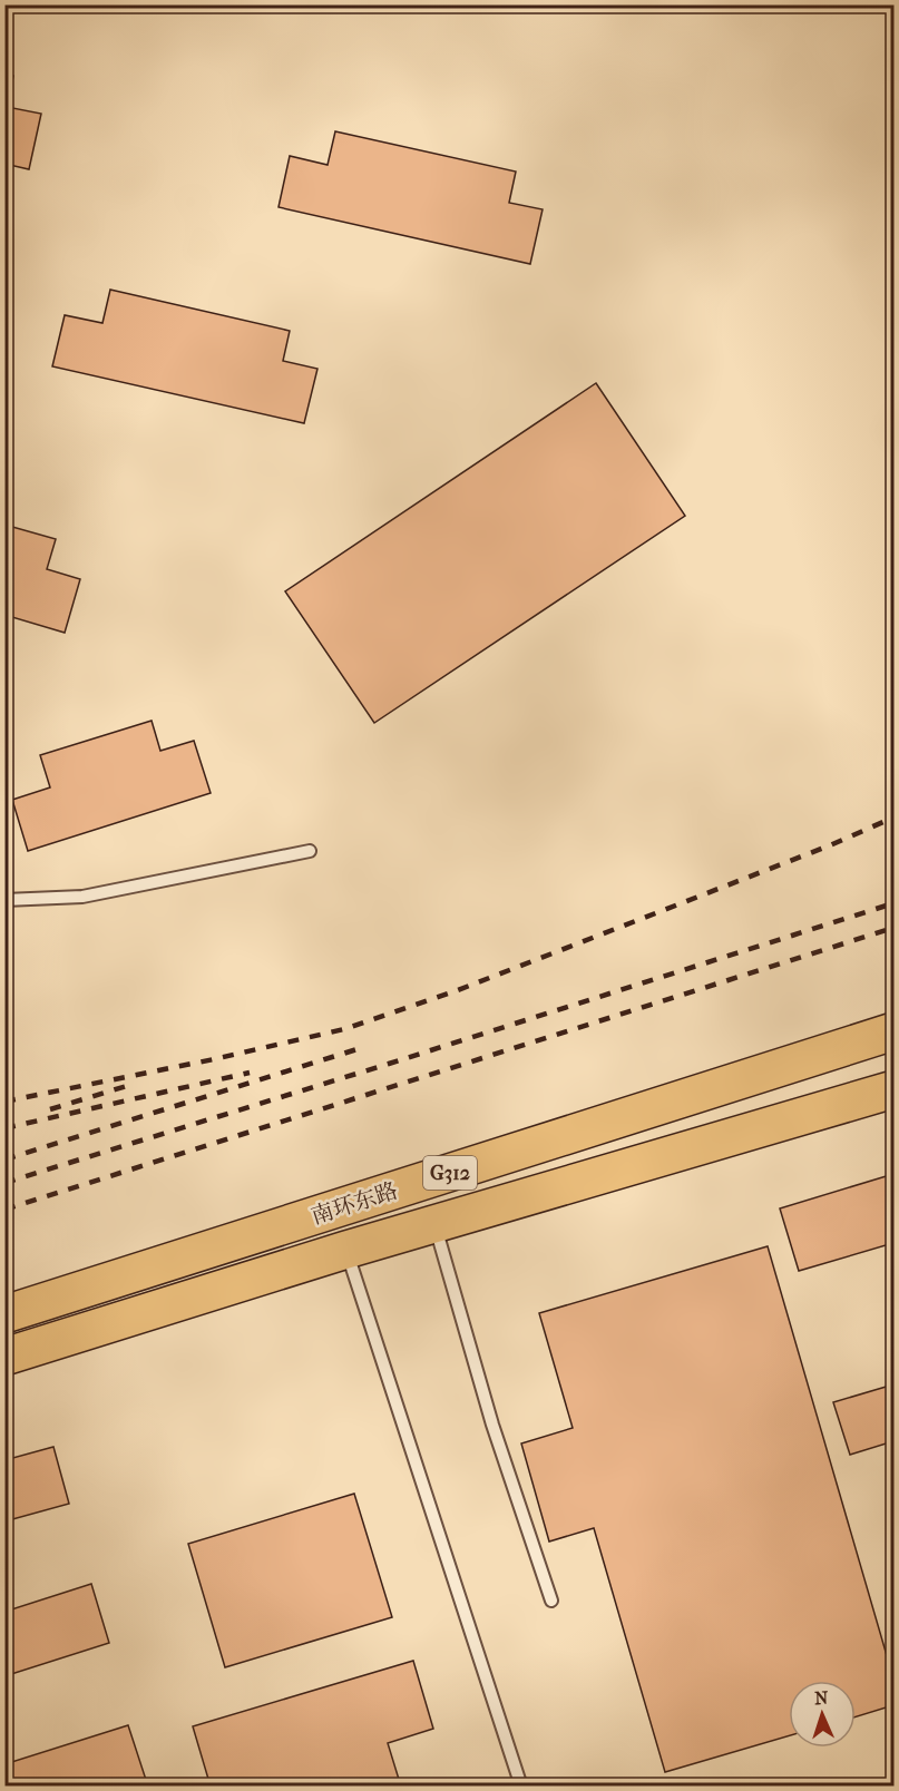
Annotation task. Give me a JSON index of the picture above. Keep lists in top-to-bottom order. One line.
{"streets":{"highway":["G312","南环东路"]},"north":"top"}
